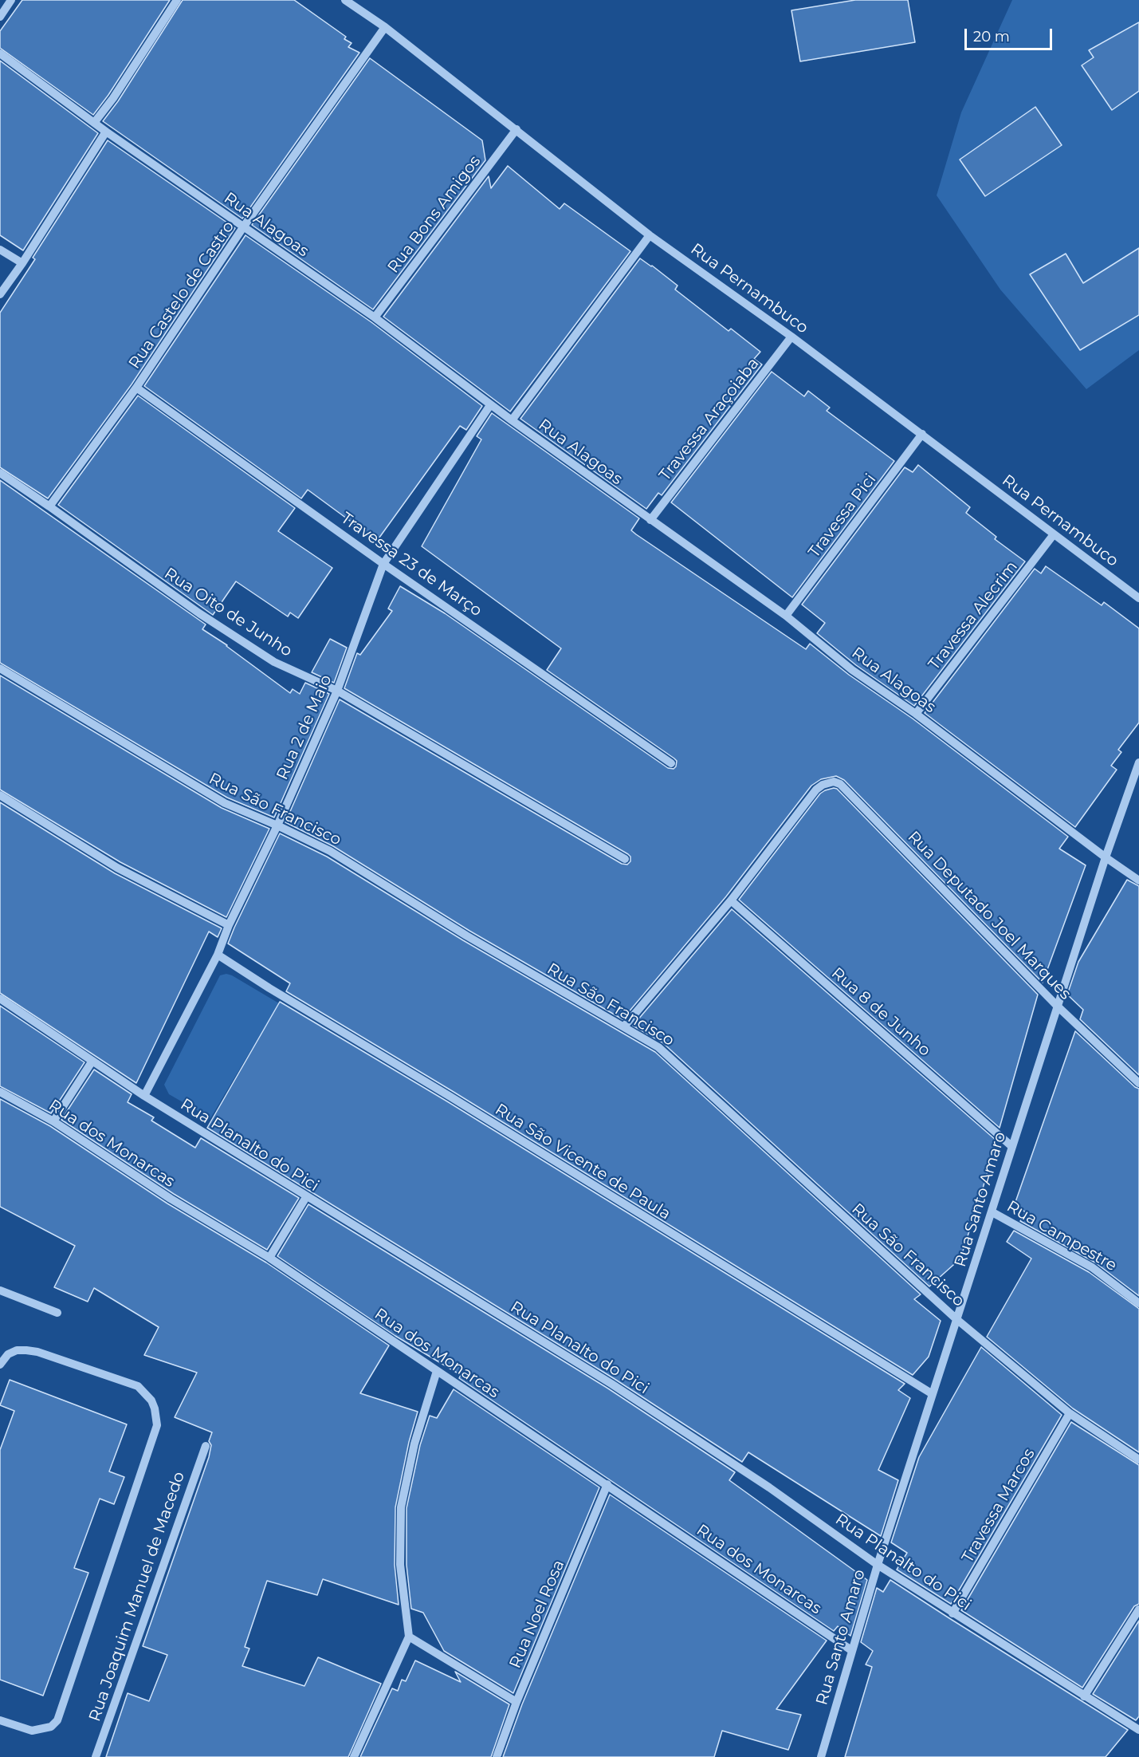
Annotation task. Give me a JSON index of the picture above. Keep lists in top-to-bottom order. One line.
{"streets":{"street":["Rua Bons Amigos","Rua Alagoas","Rua Pernambuco","Rua Castelo de Castro","Travessa Araçoiaba","Travessa Pici","Travessa 23 de Março","Rua Oito de Junho","Travessa Alecrim","Rua 2 de Maio","Rua São Francisco","Rua Deputado Joel Marques","Rua 8 de Junho","Rua dos Monarcas","Rua Planalto do Pici","Rua São Vicente de Paula","Rua Santo Amaro","Rua Campestre","Travessa Marcos","Rua Joaquim Manuel de Macedo","Rua Noel Rosa"]},"crossings":[["Rua Bons Amigos","Rua Alagoas"],["Rua Bons Amigos","Rua Pernambuco"],["Rua Alagoas","Rua Castelo de Castro"],["Rua Alagoas","Travessa Araçoiaba"],["Rua Alagoas","Travessa Pici"],["Rua Alagoas","Travessa Alecrim"],["Rua Alagoas","Rua 2 de Maio"],["Rua Alagoas","Rua Santo Amaro"],["Rua Pernambuco","Rua Castelo de Castro"],["Rua Pernambuco","Travessa Araçoiaba"],["Rua Pernambuco","Travessa Pici"],["Rua Pernambuco","Travessa Alecrim"],["Rua Castelo de Castro","Travessa 23 de Março"],["Rua Castelo de Castro","Rua Oito de Junho"],["Travessa 23 de Março","Rua 2 de Maio"],["Rua Oito de Junho","Rua 2 de Maio"],["Rua 2 de Maio","Rua São Francisco"],["Rua 2 de Maio","Rua Planalto do Pici"],["Rua 2 de Maio","Rua São Vicente de Paula"],["Rua São Francisco","Rua Santo Amaro"],["Rua São Francisco","Travessa Marcos"],["Rua Deputado Joel Marques","Rua 8 de Junho"],["Rua Deputado Joel Marques","Rua Santo Amaro"],["Rua 8 de Junho","Rua Santo Amaro"],["Rua dos Monarcas","Rua Santo Amaro"],["Rua dos Monarcas","Rua Noel Rosa"],["Rua Planalto do Pici","Rua Santo Amaro"],["Rua Planalto do Pici","Travessa Marcos"],["Rua São Vicente de Paula","Rua Santo Amaro"],["Rua Santo Amaro","Rua Campestre"]],"scale_bar":"20 m"}
